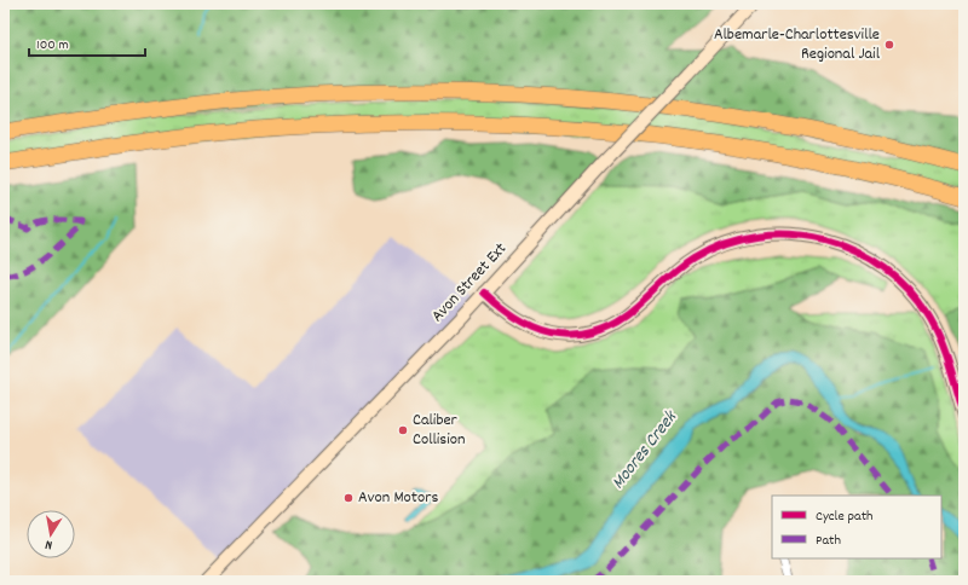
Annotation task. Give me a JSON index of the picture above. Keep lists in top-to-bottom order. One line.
{"streets":{"main road":["Avon Street Ext"]},"water":["Moores Creek"],"places":["Albemarle-Charlottesville Regional Jail","Caliber Collision","Avon Motors"],"legend":["Cycle path","Path"],"scale_bar":"100 m","north":"bottom"}
